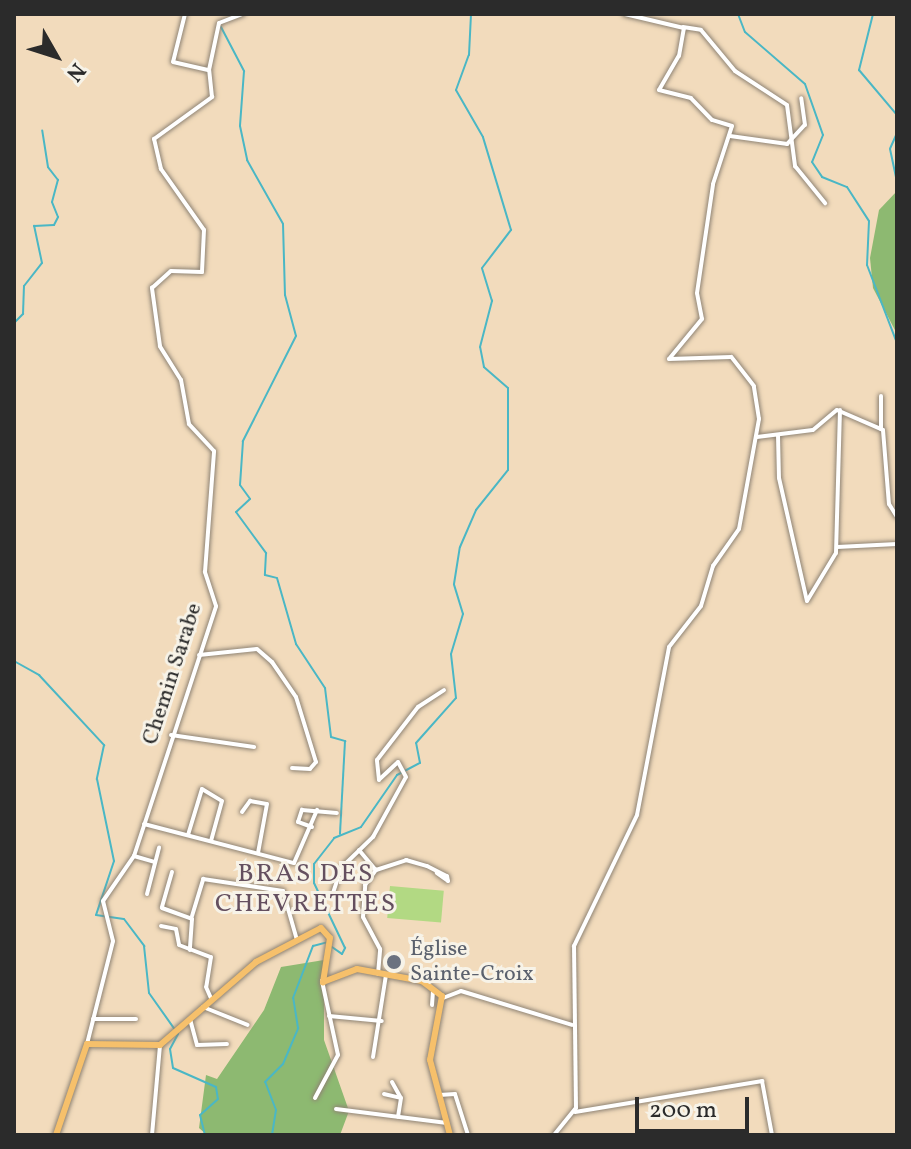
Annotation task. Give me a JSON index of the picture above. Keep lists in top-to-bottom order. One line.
{"streets":{"street":["Chemin Sarabe"]},"districts":["BRAS DES CHEVRETTES"],"places":["Église Sainte-Croix"],"scale_bar":"200 m","north":"bottom right"}
